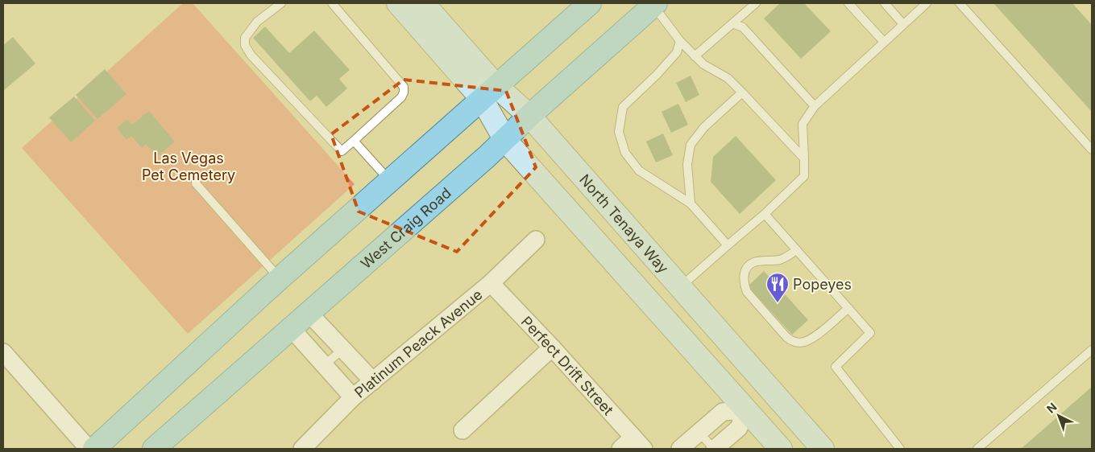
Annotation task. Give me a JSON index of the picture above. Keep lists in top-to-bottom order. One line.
{"streets":{"main road":["North Tenaya Way","West Craig Road"],"street":["Platinum Peack Avenue","Perfect Drift Street"]},"crossings":[["North Tenaya Way","West Craig Road"],["Platinum Peack Avenue","Perfect Drift Street"]],"parks":["Las Vegas Pet Cemetery"],"places":{"restaurant":["Popeyes"]},"north":"top left"}
